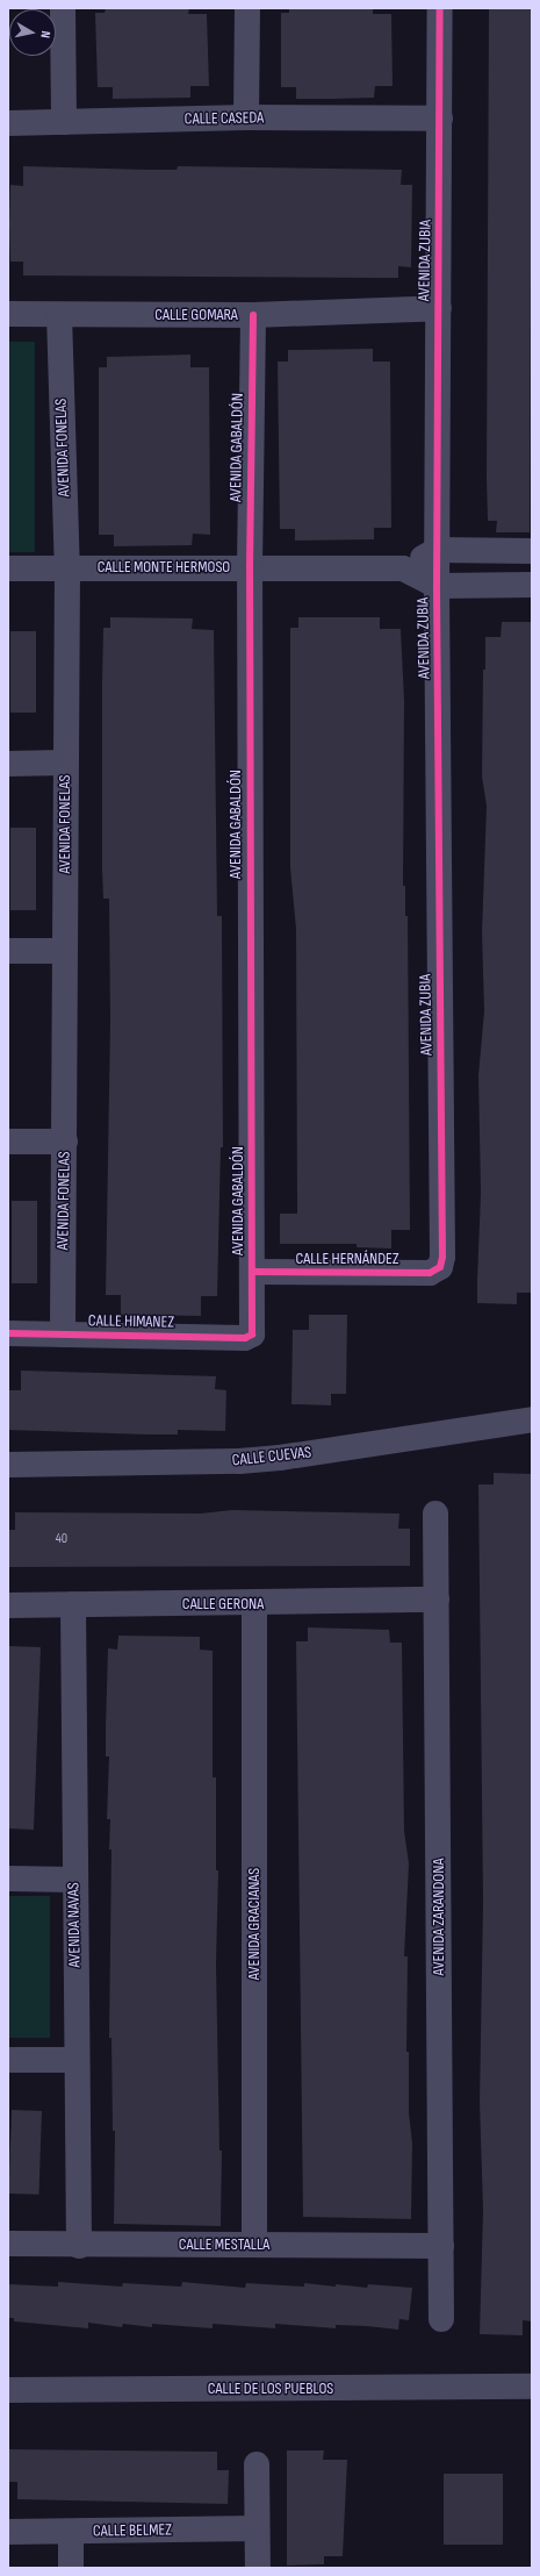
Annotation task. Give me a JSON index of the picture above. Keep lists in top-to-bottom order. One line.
{"streets":{"street":["CALLE CASEDA","AVENIDA ZUBIA","CALLE GOMARA","AVENIDA FONELAS","AVENIDA GABALDÓN","CALLE MONTE HERMOSO","CALLE HERNÁNDEZ","CALLE HIMANEZ","CALLE CUEVAS","CALLE GERONA","AVENIDA ZARANDONA","AVENIDA GRACIANAS","AVENIDA NAVAS","CALLE MESTALLA","CALLE DE LOS PUEBLOS","CALLE BELMEZ"]},"crossings":[["CALLE CASEDA","AVENIDA ZUBIA"],["AVENIDA ZUBIA","CALLE GOMARA"],["AVENIDA ZUBIA","CALLE MONTE HERMOSO"],["AVENIDA ZUBIA","CALLE HERNÁNDEZ"],["CALLE GOMARA","AVENIDA FONELAS"],["CALLE GOMARA","AVENIDA GABALDÓN"],["AVENIDA FONELAS","CALLE MONTE HERMOSO"],["AVENIDA FONELAS","CALLE HIMANEZ"],["AVENIDA GABALDÓN","CALLE MONTE HERMOSO"],["AVENIDA GABALDÓN","CALLE HERNÁNDEZ"],["AVENIDA GABALDÓN","CALLE HIMANEZ"],["CALLE GERONA","AVENIDA ZARANDONA"],["CALLE GERONA","AVENIDA GRACIANAS"],["CALLE GERONA","AVENIDA NAVAS"],["AVENIDA ZARANDONA","CALLE MESTALLA"],["AVENIDA GRACIANAS","CALLE MESTALLA"],["AVENIDA NAVAS","CALLE MESTALLA"]],"house_numbers":["40"],"north":"right"}
